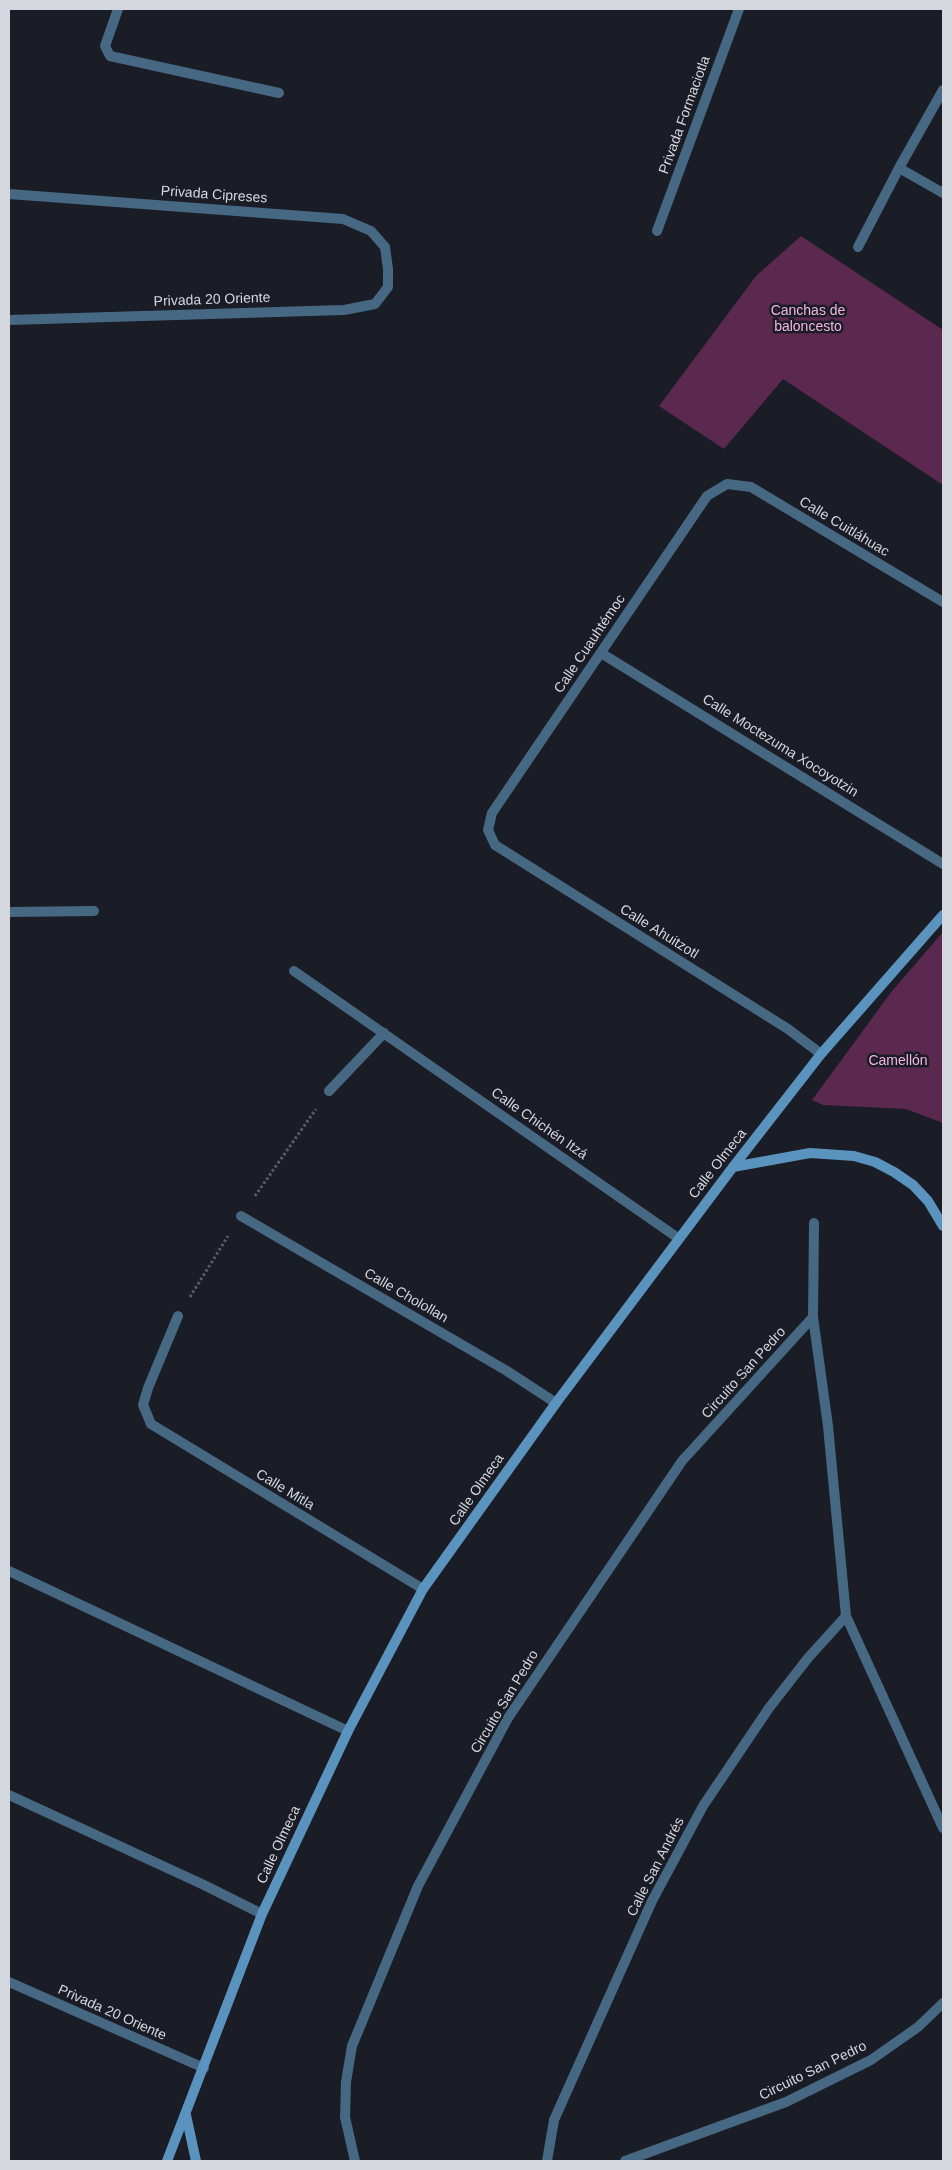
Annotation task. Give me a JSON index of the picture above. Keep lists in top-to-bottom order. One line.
{"streets":{"street":["Privada Formaciotla","Privada Cipreses","Privada 20 Oriente","Calle Cuitláhuac","Calle Cuauhtémoc","Calle Moctezuma Xocoyotzin","Calle Ahuitzotl","Calle Chichén Itzá","Calle Olmeca","Calle Cholollan","Circuito San Pedro","Calle Mitla","Calle San Andrés"]},"crossings":[["Privada Cipreses","Privada 20 Oriente"],["Privada 20 Oriente","Calle Olmeca"],["Calle Cuitláhuac","Calle Cuauhtémoc"],["Calle Cuauhtémoc","Calle Moctezuma Xocoyotzin"],["Calle Cuauhtémoc","Calle Ahuitzotl"],["Calle Ahuitzotl","Calle Olmeca"],["Calle Chichén Itzá","Calle Olmeca"],["Calle Olmeca","Calle Cholollan"],["Calle Olmeca","Calle Mitla"]],"parks":["Canchas de baloncesto","Camellón"]}
